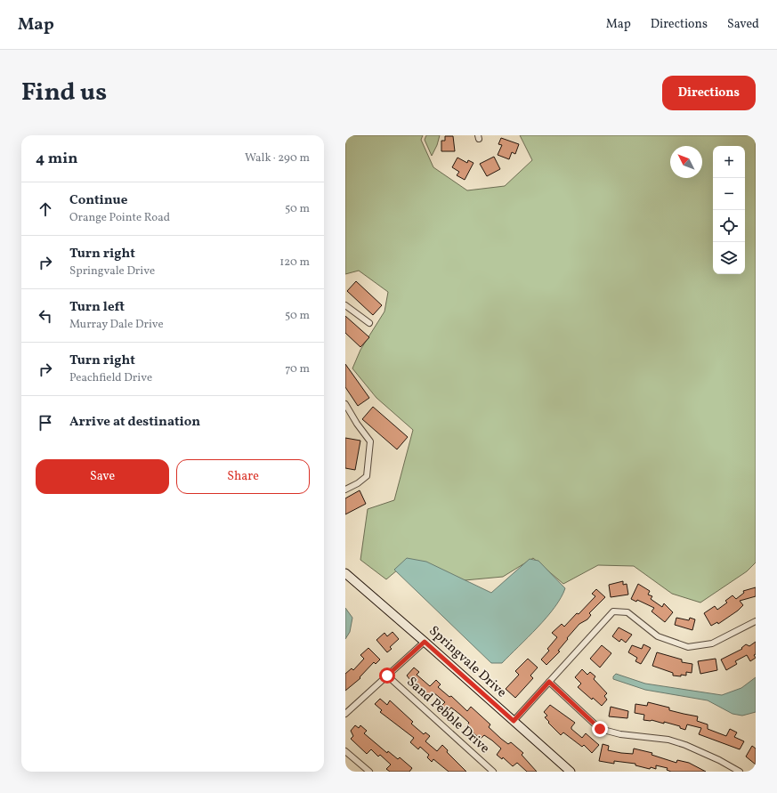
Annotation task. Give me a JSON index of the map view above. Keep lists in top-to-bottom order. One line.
{"streets":{"street":["Springvale Drive","Sand Pebble Drive"]},"north":"top left","page":{"header":"Map","nav":["Map","Directions","Saved"],"title":"Find us","buttons":["Directions",["Save","Share"]],"heading":["4 min","Walk · 290 m"],"map_buttons":["+","−"],"list":[["Continue","Orange Pointe Road","50 m"],["Turn right","Springvale Drive","120 m"],["Turn left","Murray Dale Drive","50 m"],["Turn right","Peachfield Drive","70 m"],"Arrive at destination"]}}
